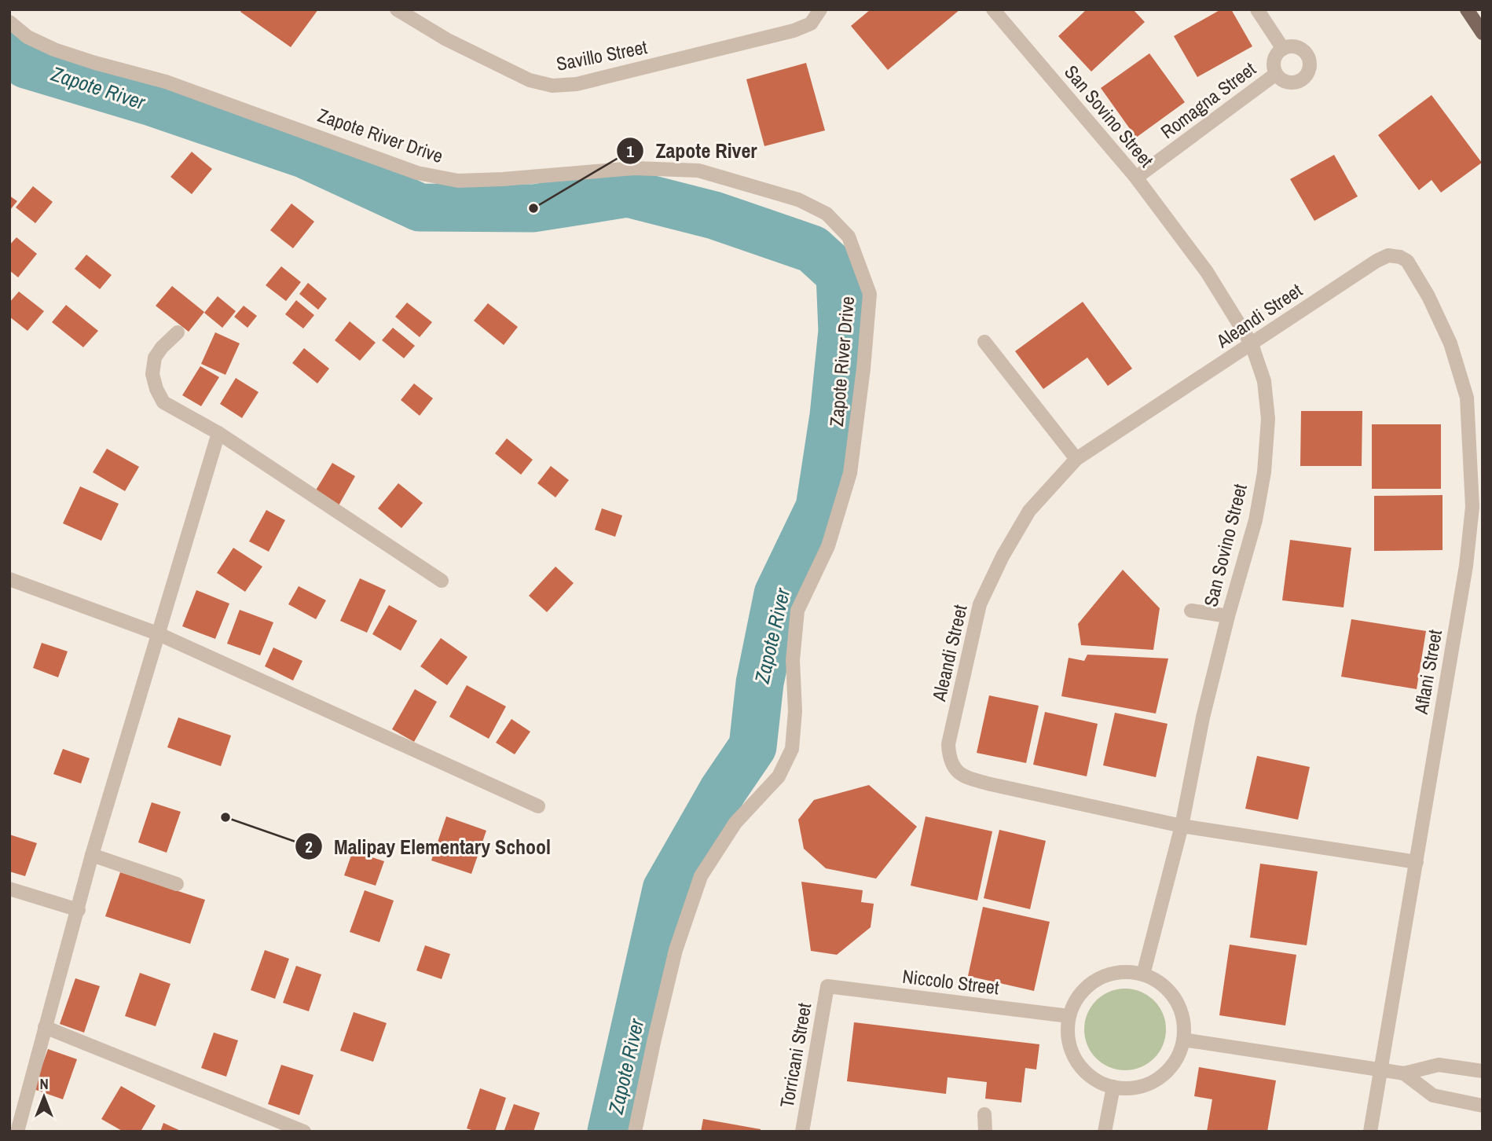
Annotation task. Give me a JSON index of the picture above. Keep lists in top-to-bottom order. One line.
{"streets":{"street":["Savillo Street","Romagna Street","San Sovino Street","Zapote River Drive","Aleandi Street","Aflani Street","Niccolo Street","Torricani Street"]},"crossings":[["Romagna Street","San Sovino Street"],["San Sovino Street","Aleandi Street"],["San Sovino Street","Niccolo Street"],["Aleandi Street","Aflani Street"],["Niccolo Street","Torricani Street"]],"water":["Zapote River"],"places":["Zapote River","Malipay Elementary School"],"north":"top"}
